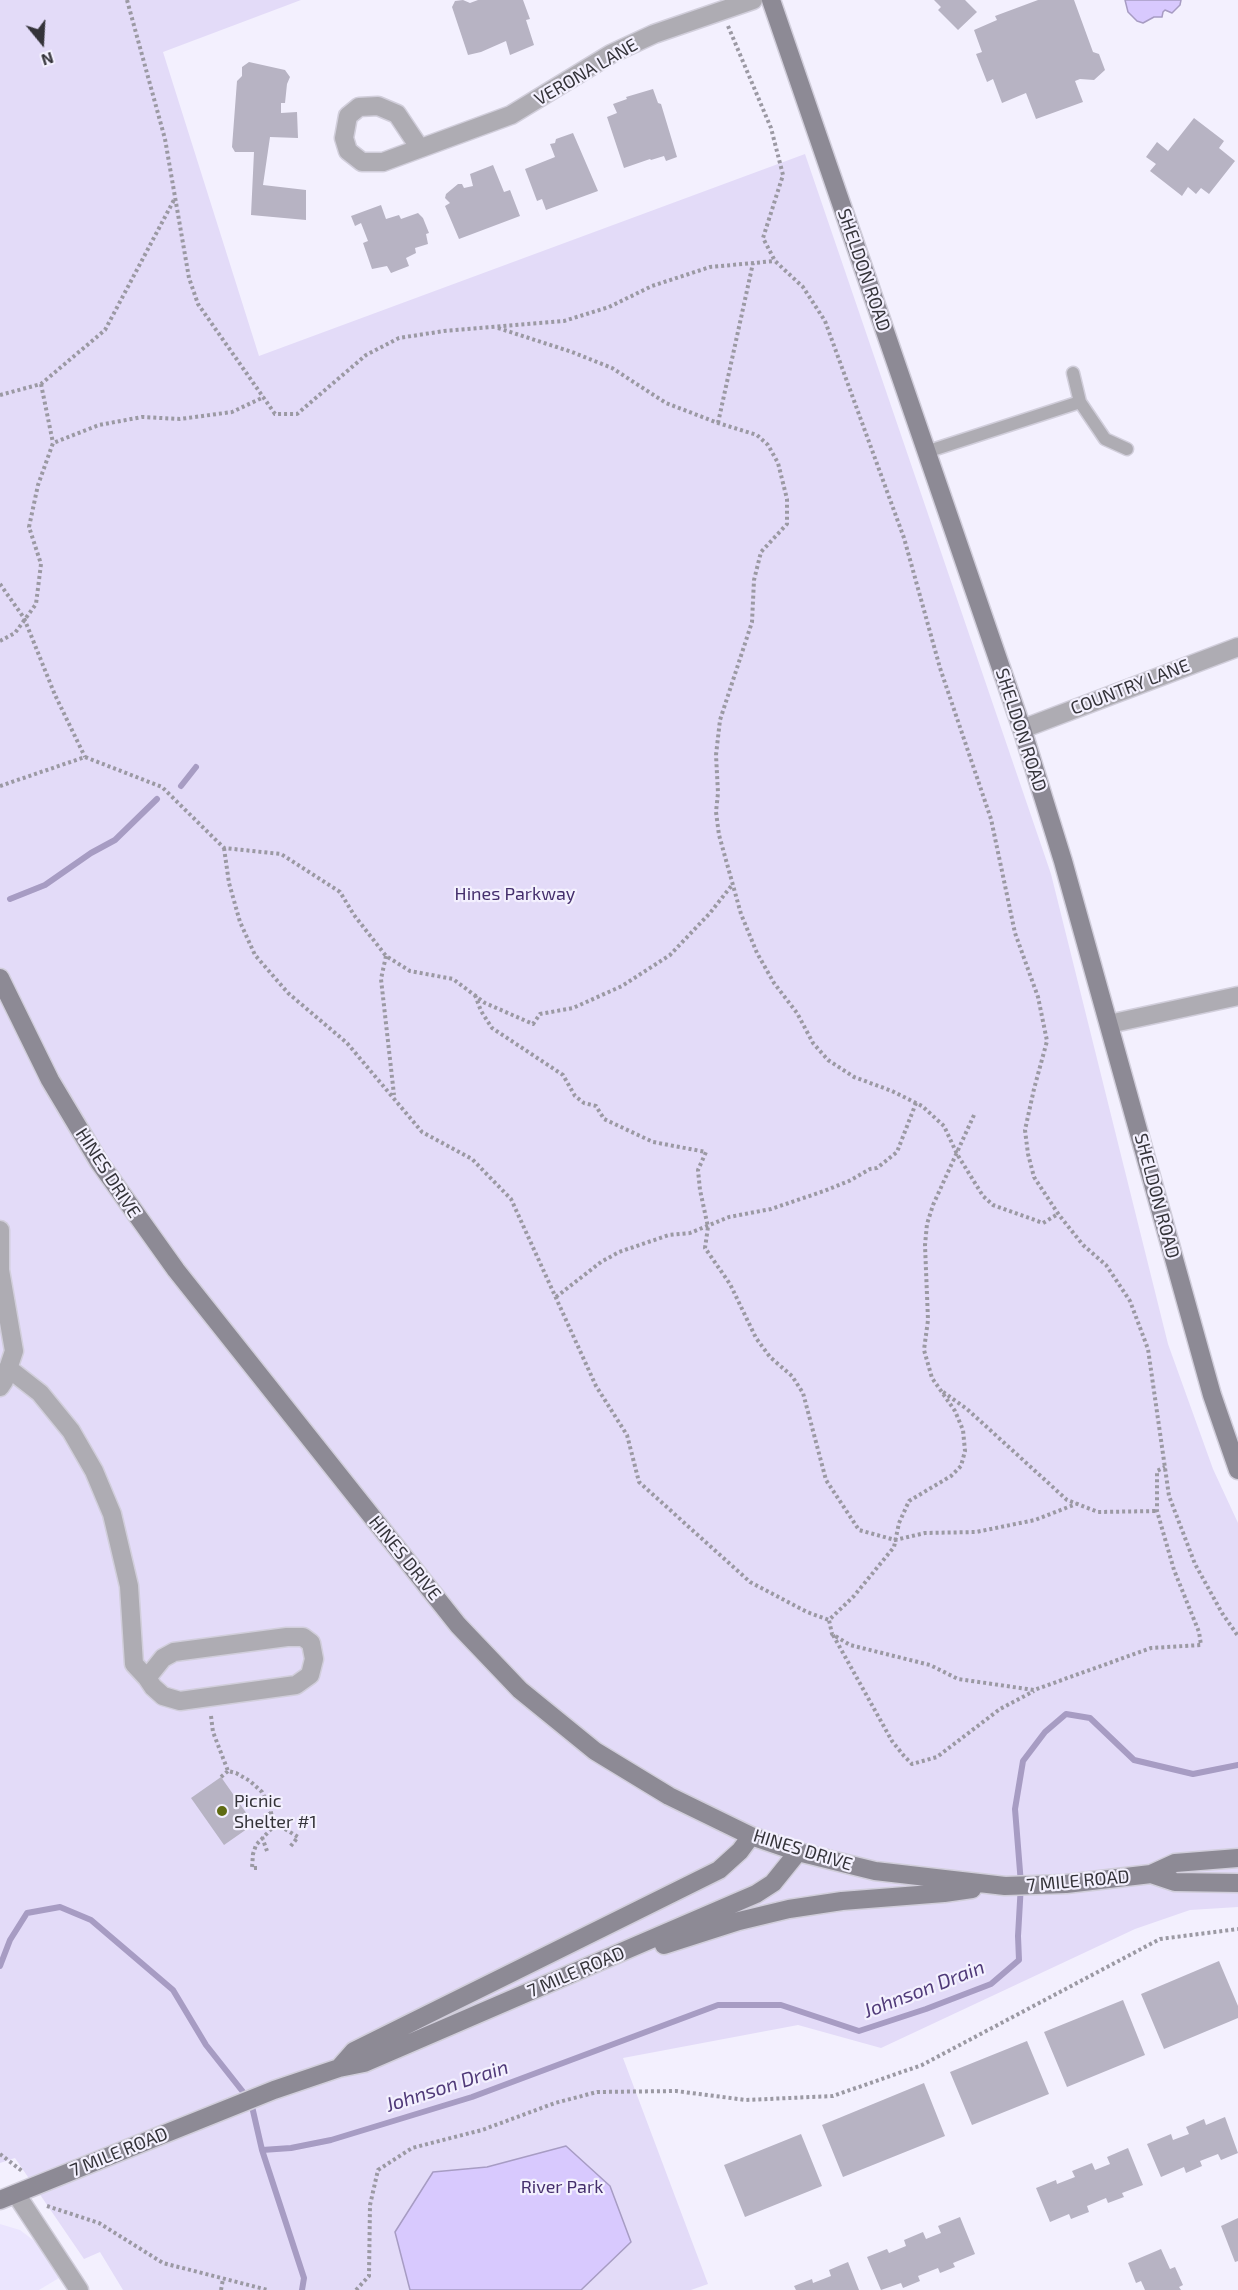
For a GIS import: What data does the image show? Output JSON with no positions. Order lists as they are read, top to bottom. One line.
{"streets":{"street":["VERONA LANE","SHELDON ROAD","COUNTRY LANE","HINES DRIVE","7 MILE ROAD"]},"crossings":[["SHELDON ROAD","COUNTRY LANE"],["HINES DRIVE","7 MILE ROAD"]],"water":["Johnson Drain"],"parks":["Hines Parkway","River Park"],"places":["Picnic Shelter #1"],"north":"bottom"}
